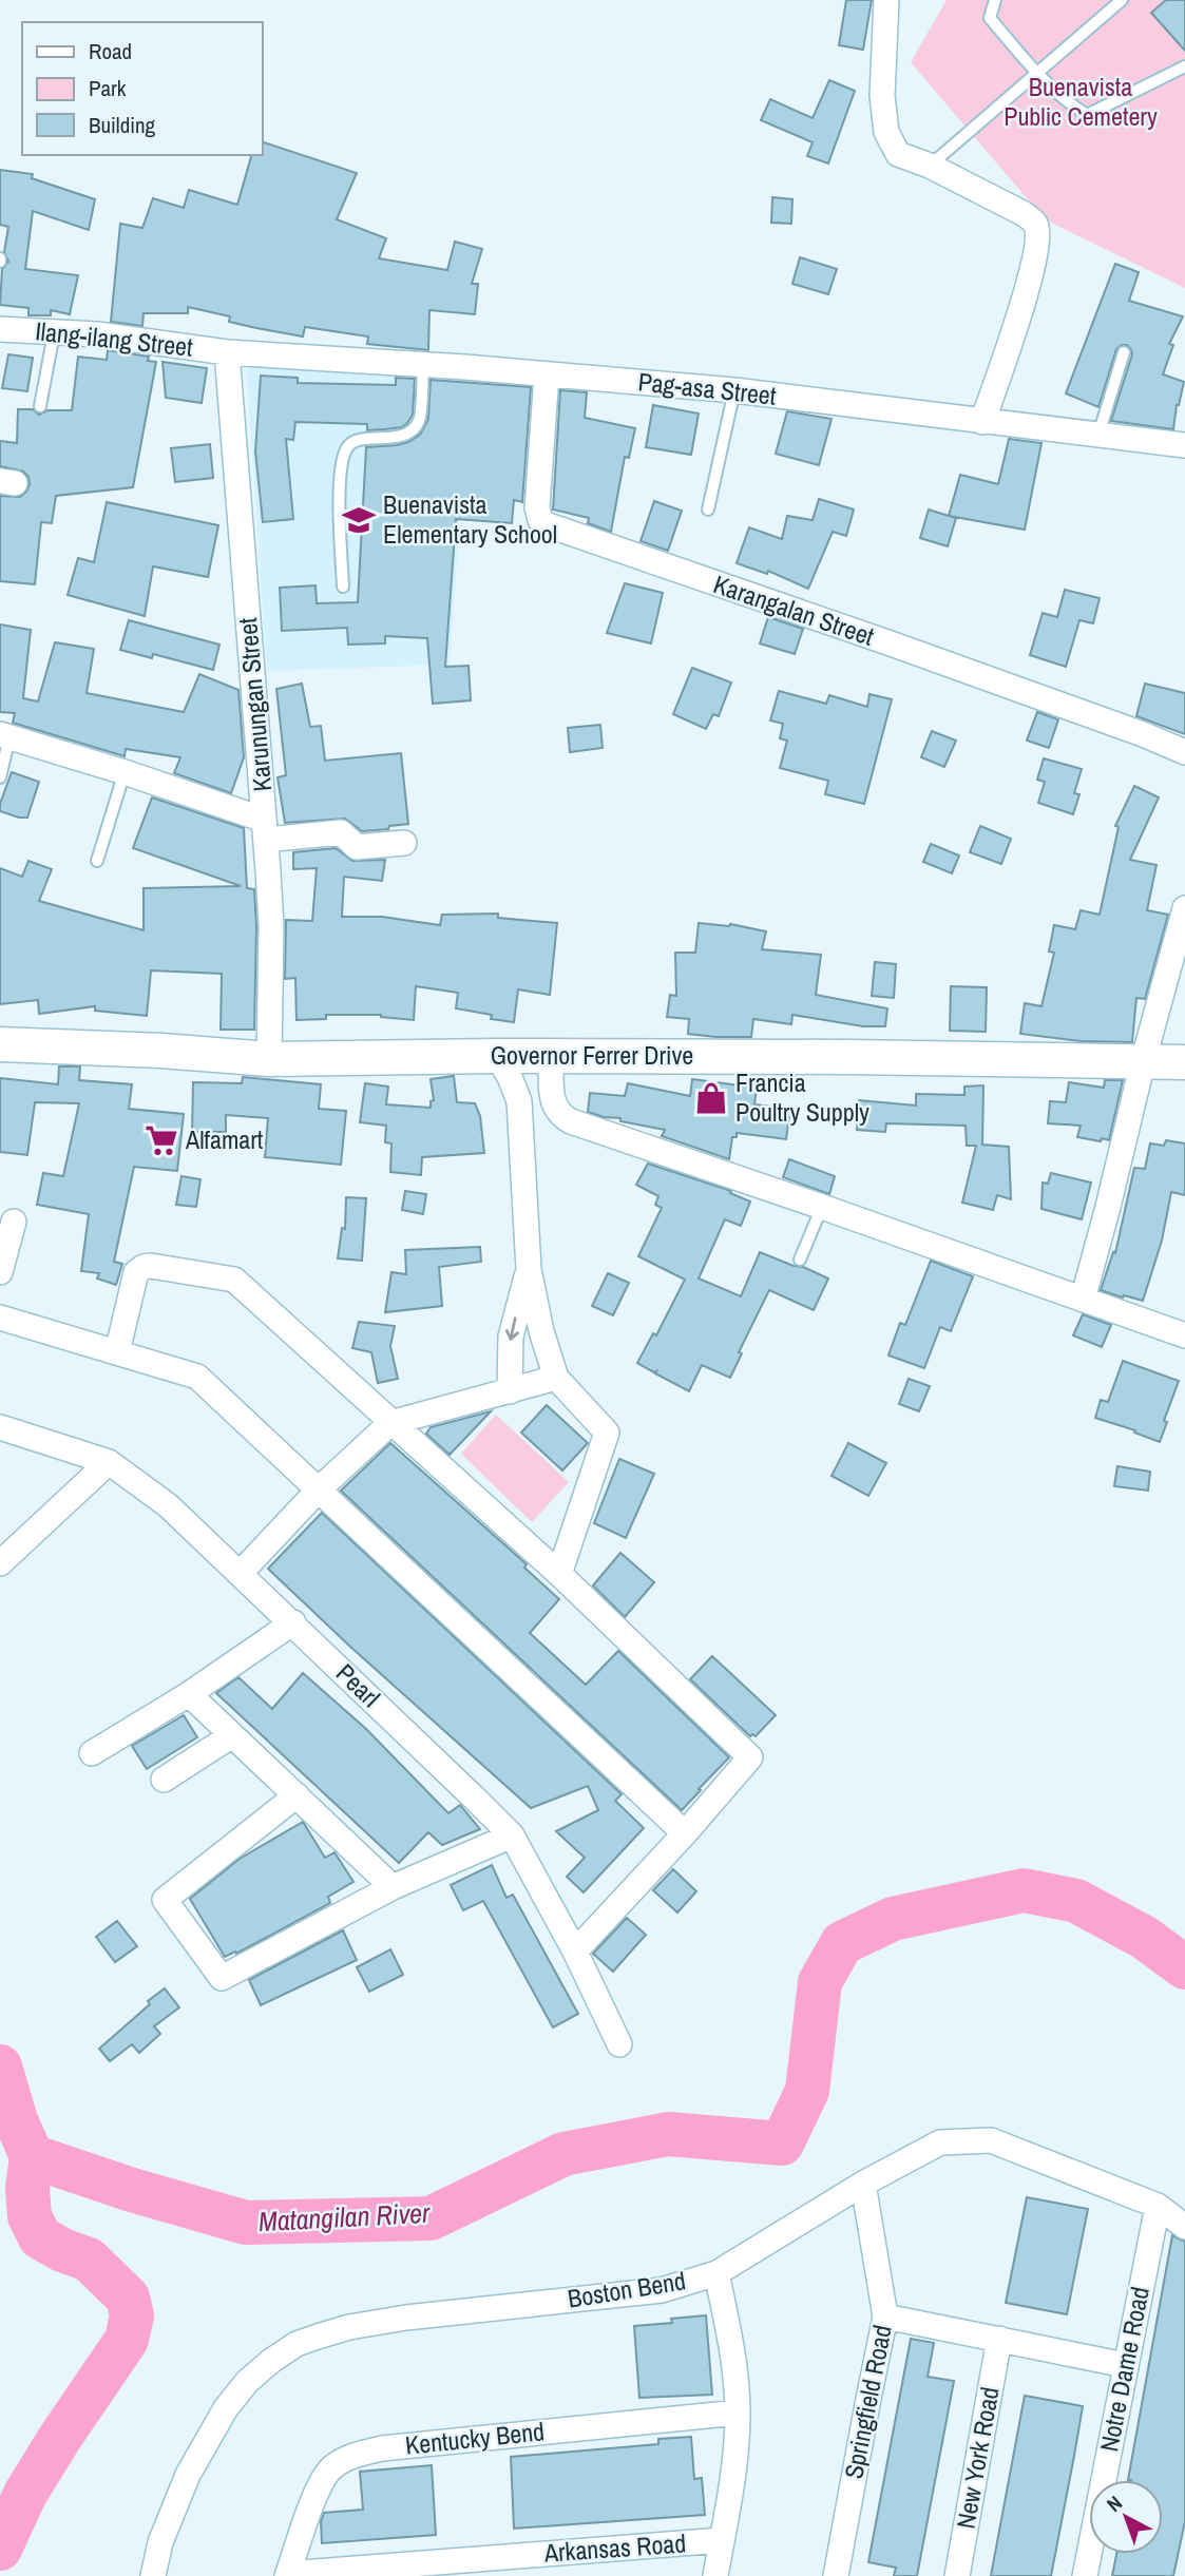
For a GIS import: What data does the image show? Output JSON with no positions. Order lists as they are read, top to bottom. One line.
{"streets":{"main road":["Governor Ferrer Drive"],"street":["Ilang-ilang Street","Pag-asa Street","Karangalan Street","Karunungan Street","Pearl","Boston Bend","Notre Dame Road","Springfield Road","Kentucky Bend","New York Road","Arkansas Road"]},"crossings":[["Ilang-ilang Street","Pag-asa Street"],["Ilang-ilang Street","Karunungan Street"],["Pag-asa Street","Karangalan Street"],["Pag-asa Street","Karunungan Street"],["Karunungan Street","Governor Ferrer Drive"],["Boston Bend","Notre Dame Road"],["Boston Bend","Springfield Road"],["Kentucky Bend","Arkansas Road"]],"water":["Matangilan River"],"parks":["Buenavista Public Cemetery"],"places":{"school or university":["Buenavista Elementary School"],"shop":["Francia Poultry Supply"],"supermarket":["Alfamart"]},"legend":["Road","Park","Building"],"north":"top left"}
